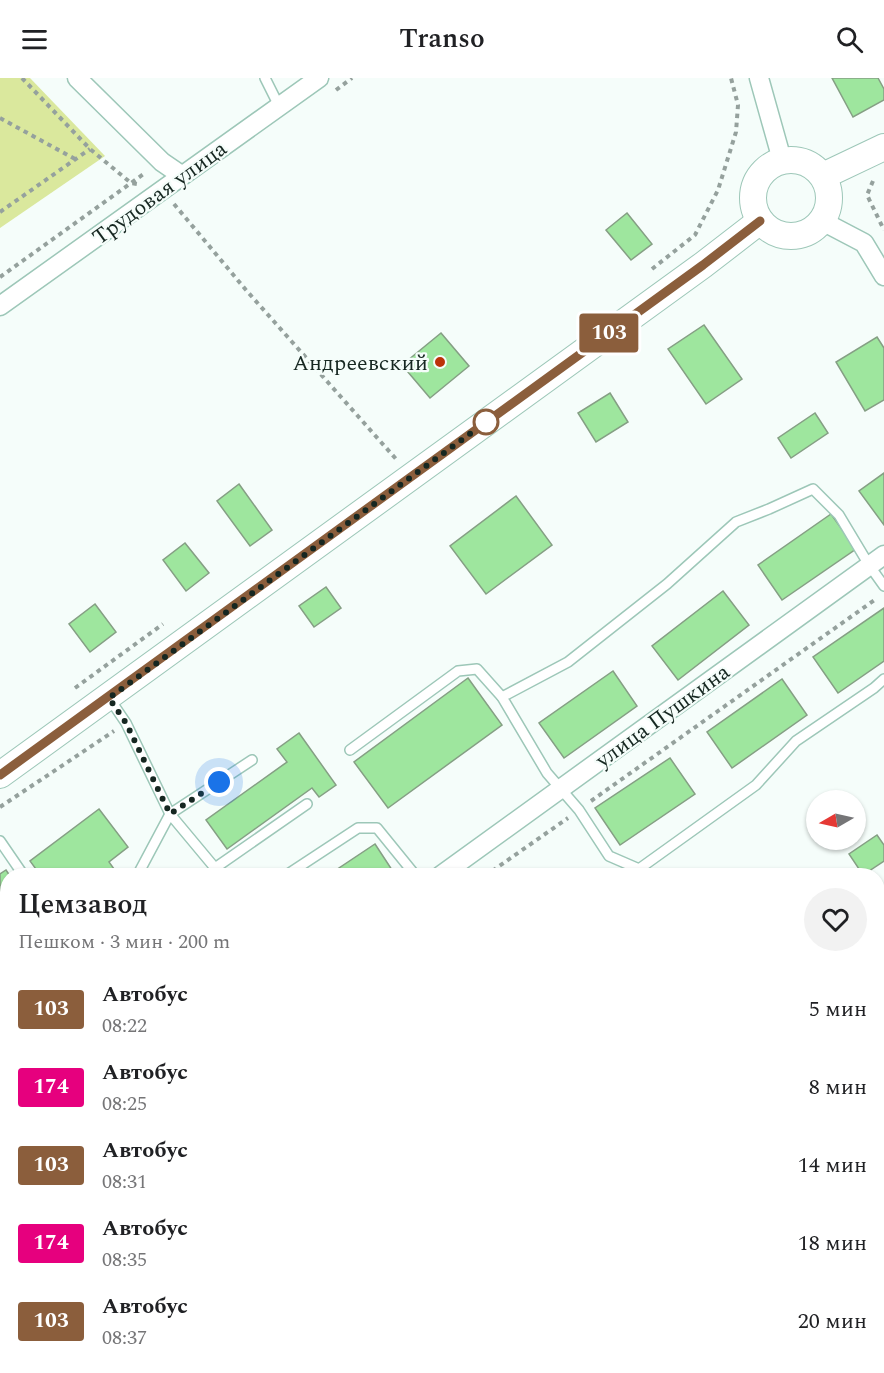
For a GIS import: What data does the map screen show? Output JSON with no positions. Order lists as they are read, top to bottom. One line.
{"streets":{"street":["Трудовая улица","улица Пушкина"]},"places":["Андреевский"],"lines":["bus line 103"],"north":"left","page":{"header":"Transo","on_map":"103","heading":["Цемзавод","Пешком · 3 мин · 200 m"],"list":[{"mark":"103","name":"Автобус","note":"08:22","value":"5 мин"},{"mark":"174","name":"Автобус","note":"08:25","value":"8 мин"},{"mark":"103","name":"Автобус","note":"08:31","value":"14 мин"},{"mark":"174","name":"Автобус","note":"08:35","value":"18 мин"},{"mark":"103","name":"Автобус","note":"08:37","value":"20 мин"}]}}
